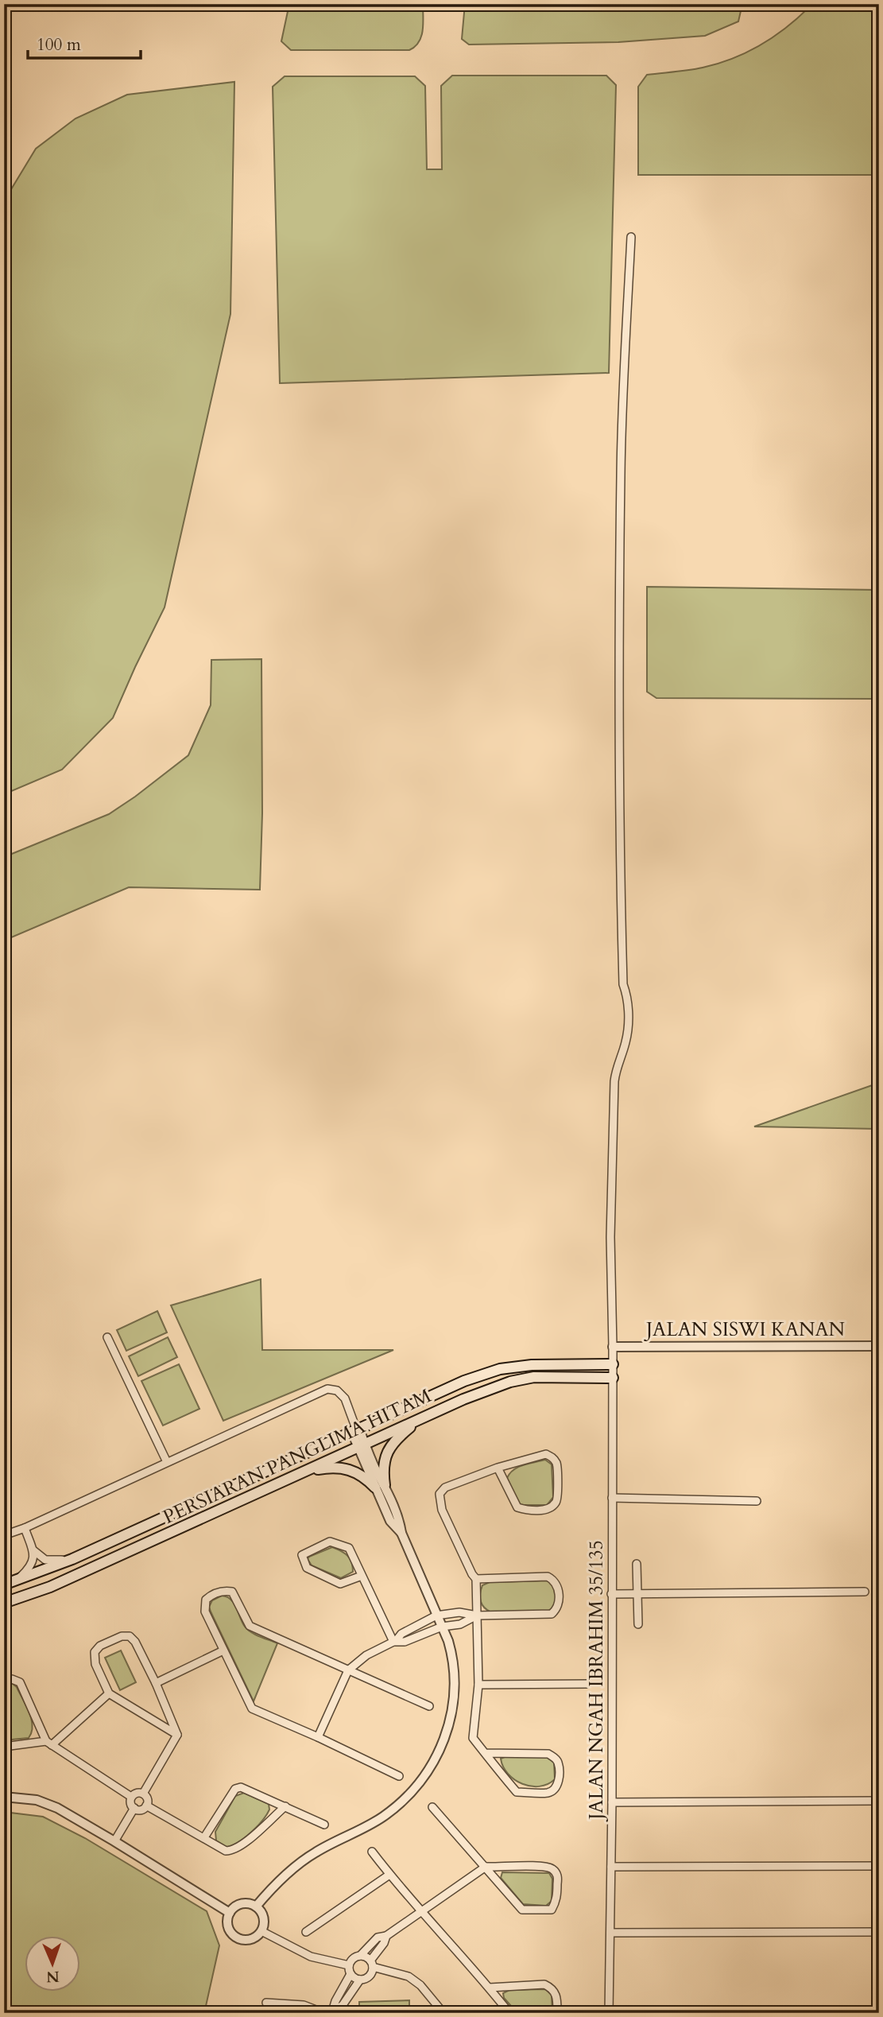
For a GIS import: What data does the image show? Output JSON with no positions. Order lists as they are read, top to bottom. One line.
{"streets":{"main road":["PERSIARAN PANGLIMA HITAM"],"street":["JALAN SISWI KANAN","JALAN NGAH IBRAHIM 35/135"]},"crossings":[["JALAN SISWI KANAN","JALAN NGAH IBRAHIM 35/135"],["PERSIARAN PANGLIMA HITAM","JALAN NGAH IBRAHIM 35/135"]],"scale_bar":"100 m","north":"bottom"}
